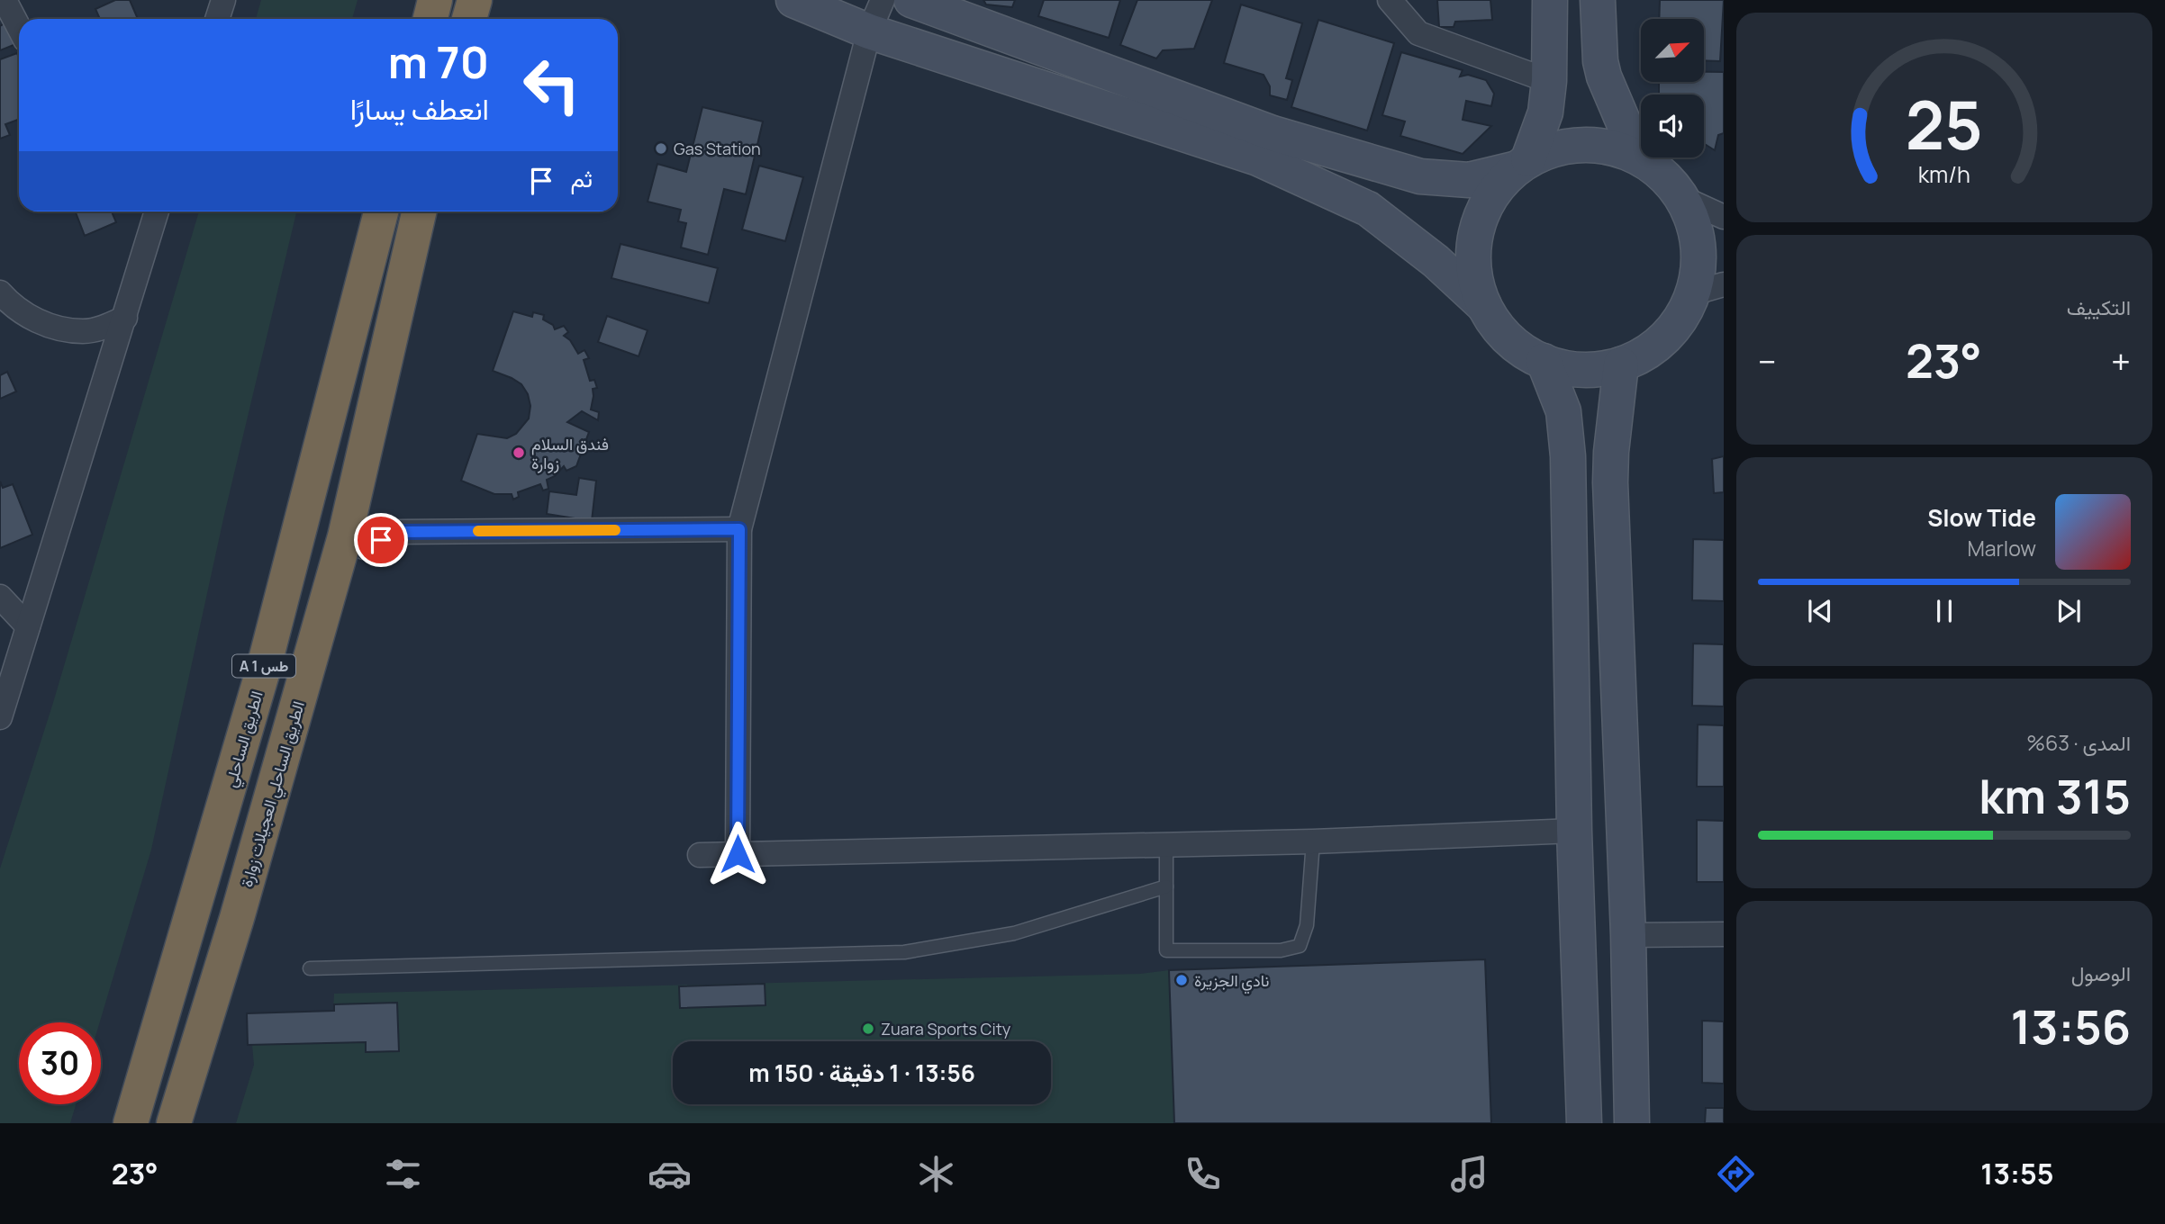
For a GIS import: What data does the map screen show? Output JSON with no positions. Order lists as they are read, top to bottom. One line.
{"streets":{"highway":["A 1 طس","الطريق الساحلي","الطريق الساحلي العجيلات زوارة"]},"places":["Gas Station","فندق السلام زوارة","نادي الجزيرة","Zuara Sports City"],"north":"top right","page":{"turn":["70 m","انعطف يسارًا"],"then":"ثم","tile":["التكييف",["المدى · 63%","315 km"],["الوصول","13:56"]],"heat":["−","23°","+"],"song":["Slow Tide","Marlow"],"limit":"30","trip":"13:56 · 1 دقيقة · 150 m","tabs":["13:55","23°"],"gauge":["25","km/h"]}}
